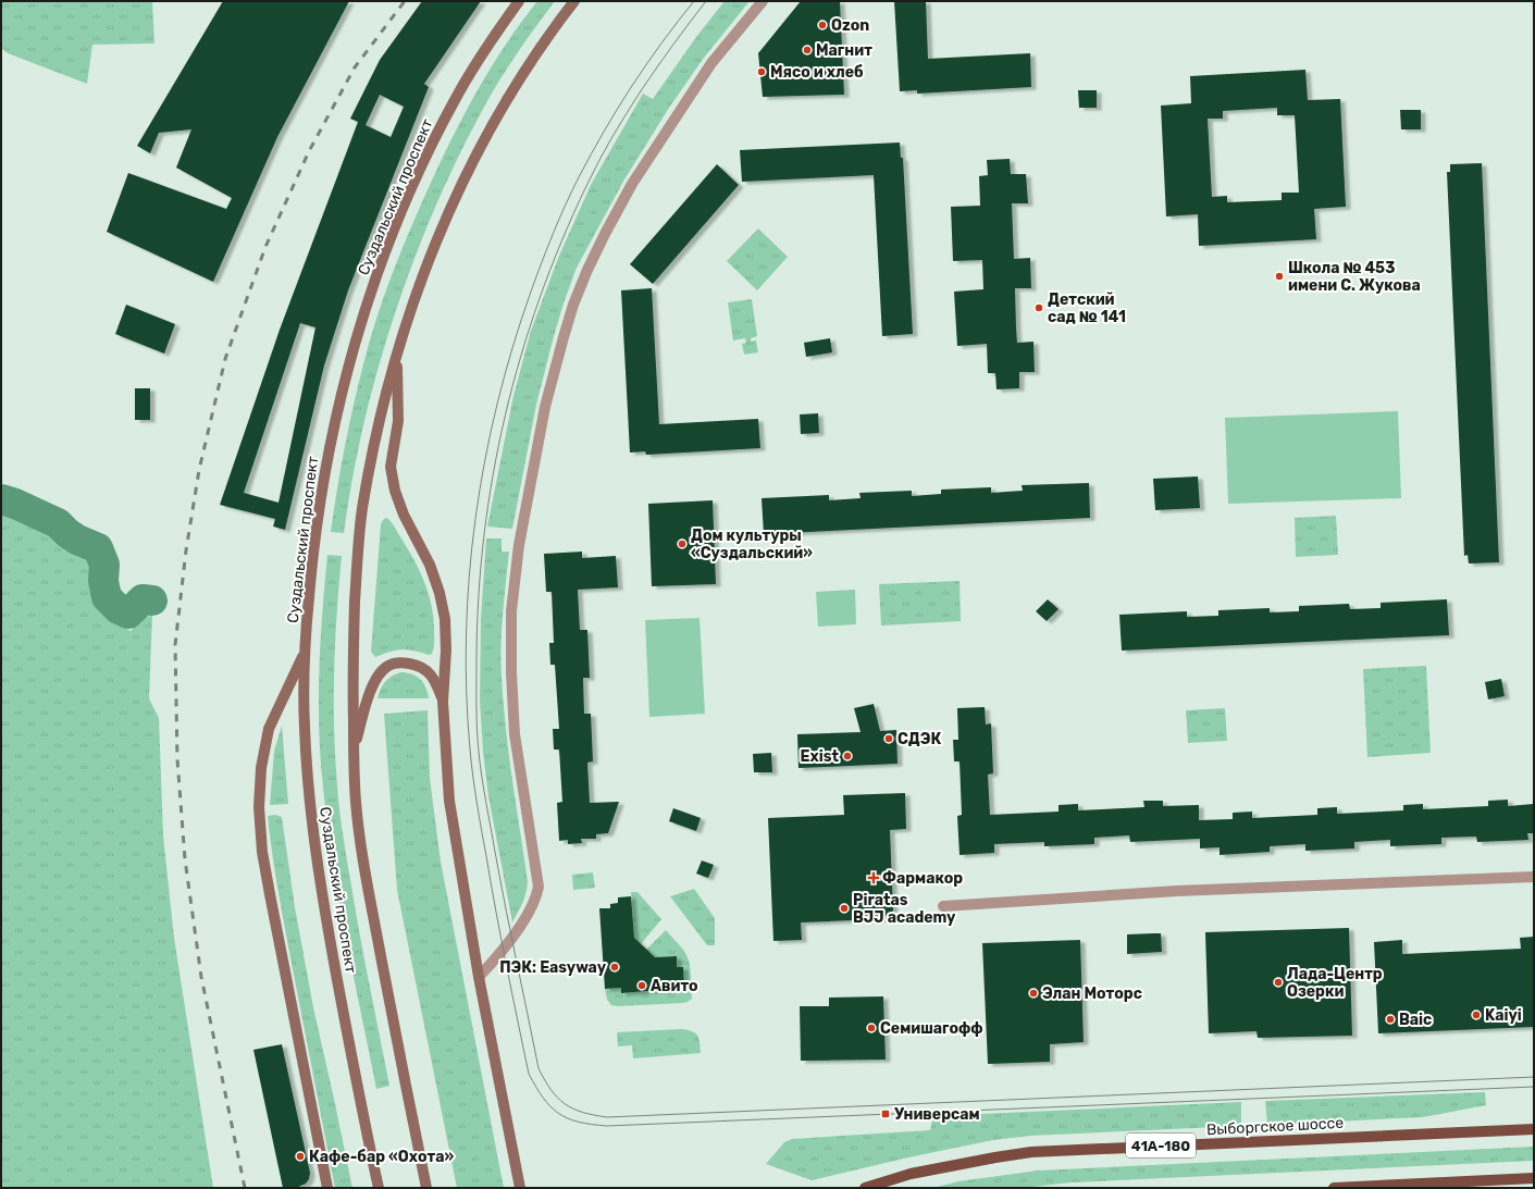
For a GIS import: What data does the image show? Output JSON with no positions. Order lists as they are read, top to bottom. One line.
{"streets":{"main road":["Суздальский проспект","Выборгское шоссе","41А-180"]},"places":{"other":["Ozon","Магнит","Мясо и хлеб","Школа № 453 имени С. Жукова","Детский сад № 141","Дом культуры «Суздальский»","СДЭК","Exist","Piratas BJJ academy","ПЭК: Easyway","Лада-Центр Озерки","Авито","Элан Моторс","Kaiyi","Baic","Семишагофф","Кафе-бар «Охота»"],"health":["Фармакор"],"transit":["Универсам"]}}
